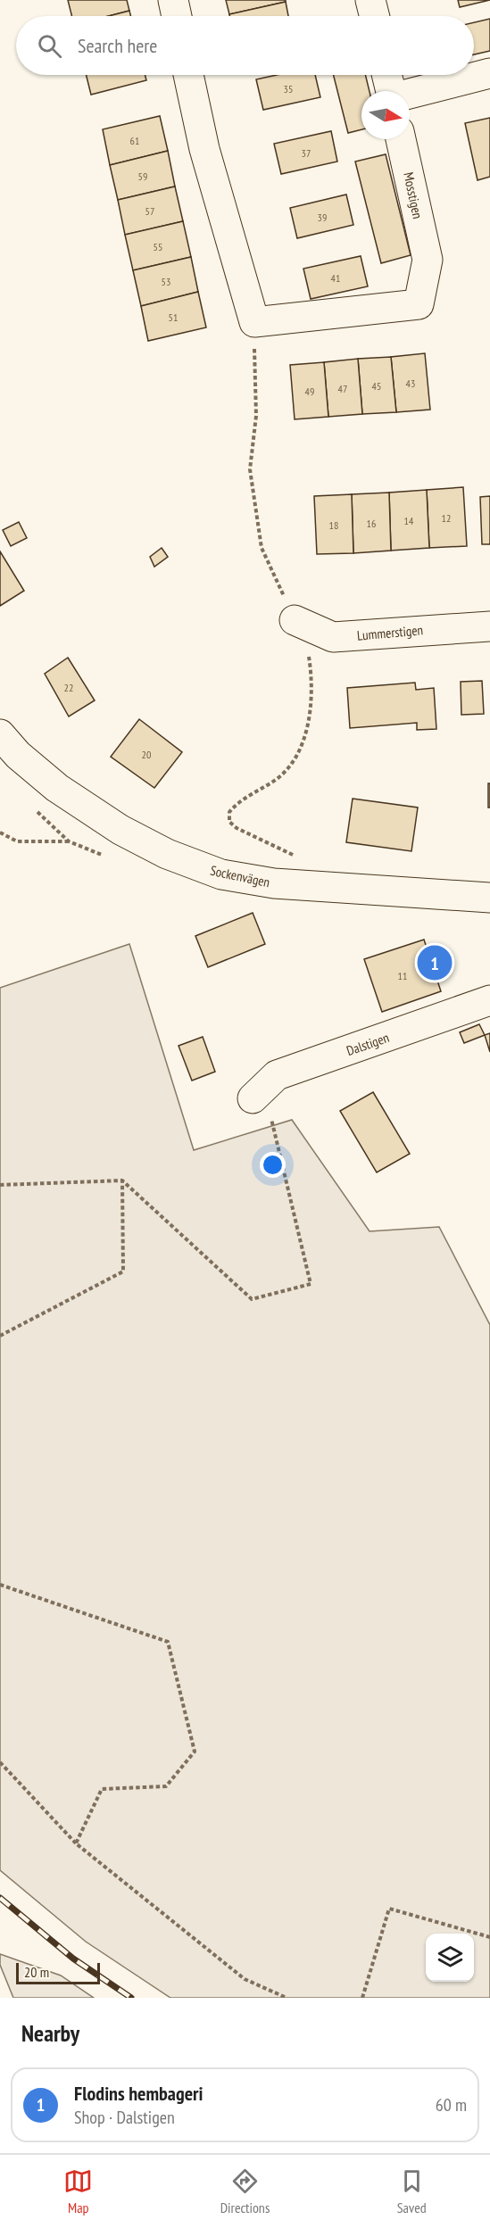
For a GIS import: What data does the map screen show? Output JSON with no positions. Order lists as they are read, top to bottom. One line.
{"streets":{"street":["Mosstigen","Lummerstigen","Sockenvägen","Dalstigen"]},"house_numbers":["35","61","37","59","57","39","55","41","53","51","43","45","47","49","12","14","16","18","22","20","11"],"scale_bar":"20 m","north":"right","page":{"search":"Search here","pins":"1","scale":"20 m","heading":"Nearby","list":[{"mark":"1","name":"Flodins hembageri","note":"Shop · Dalstigen","value":"60 m"}],"nav":["Map","Directions","Saved"]}}
